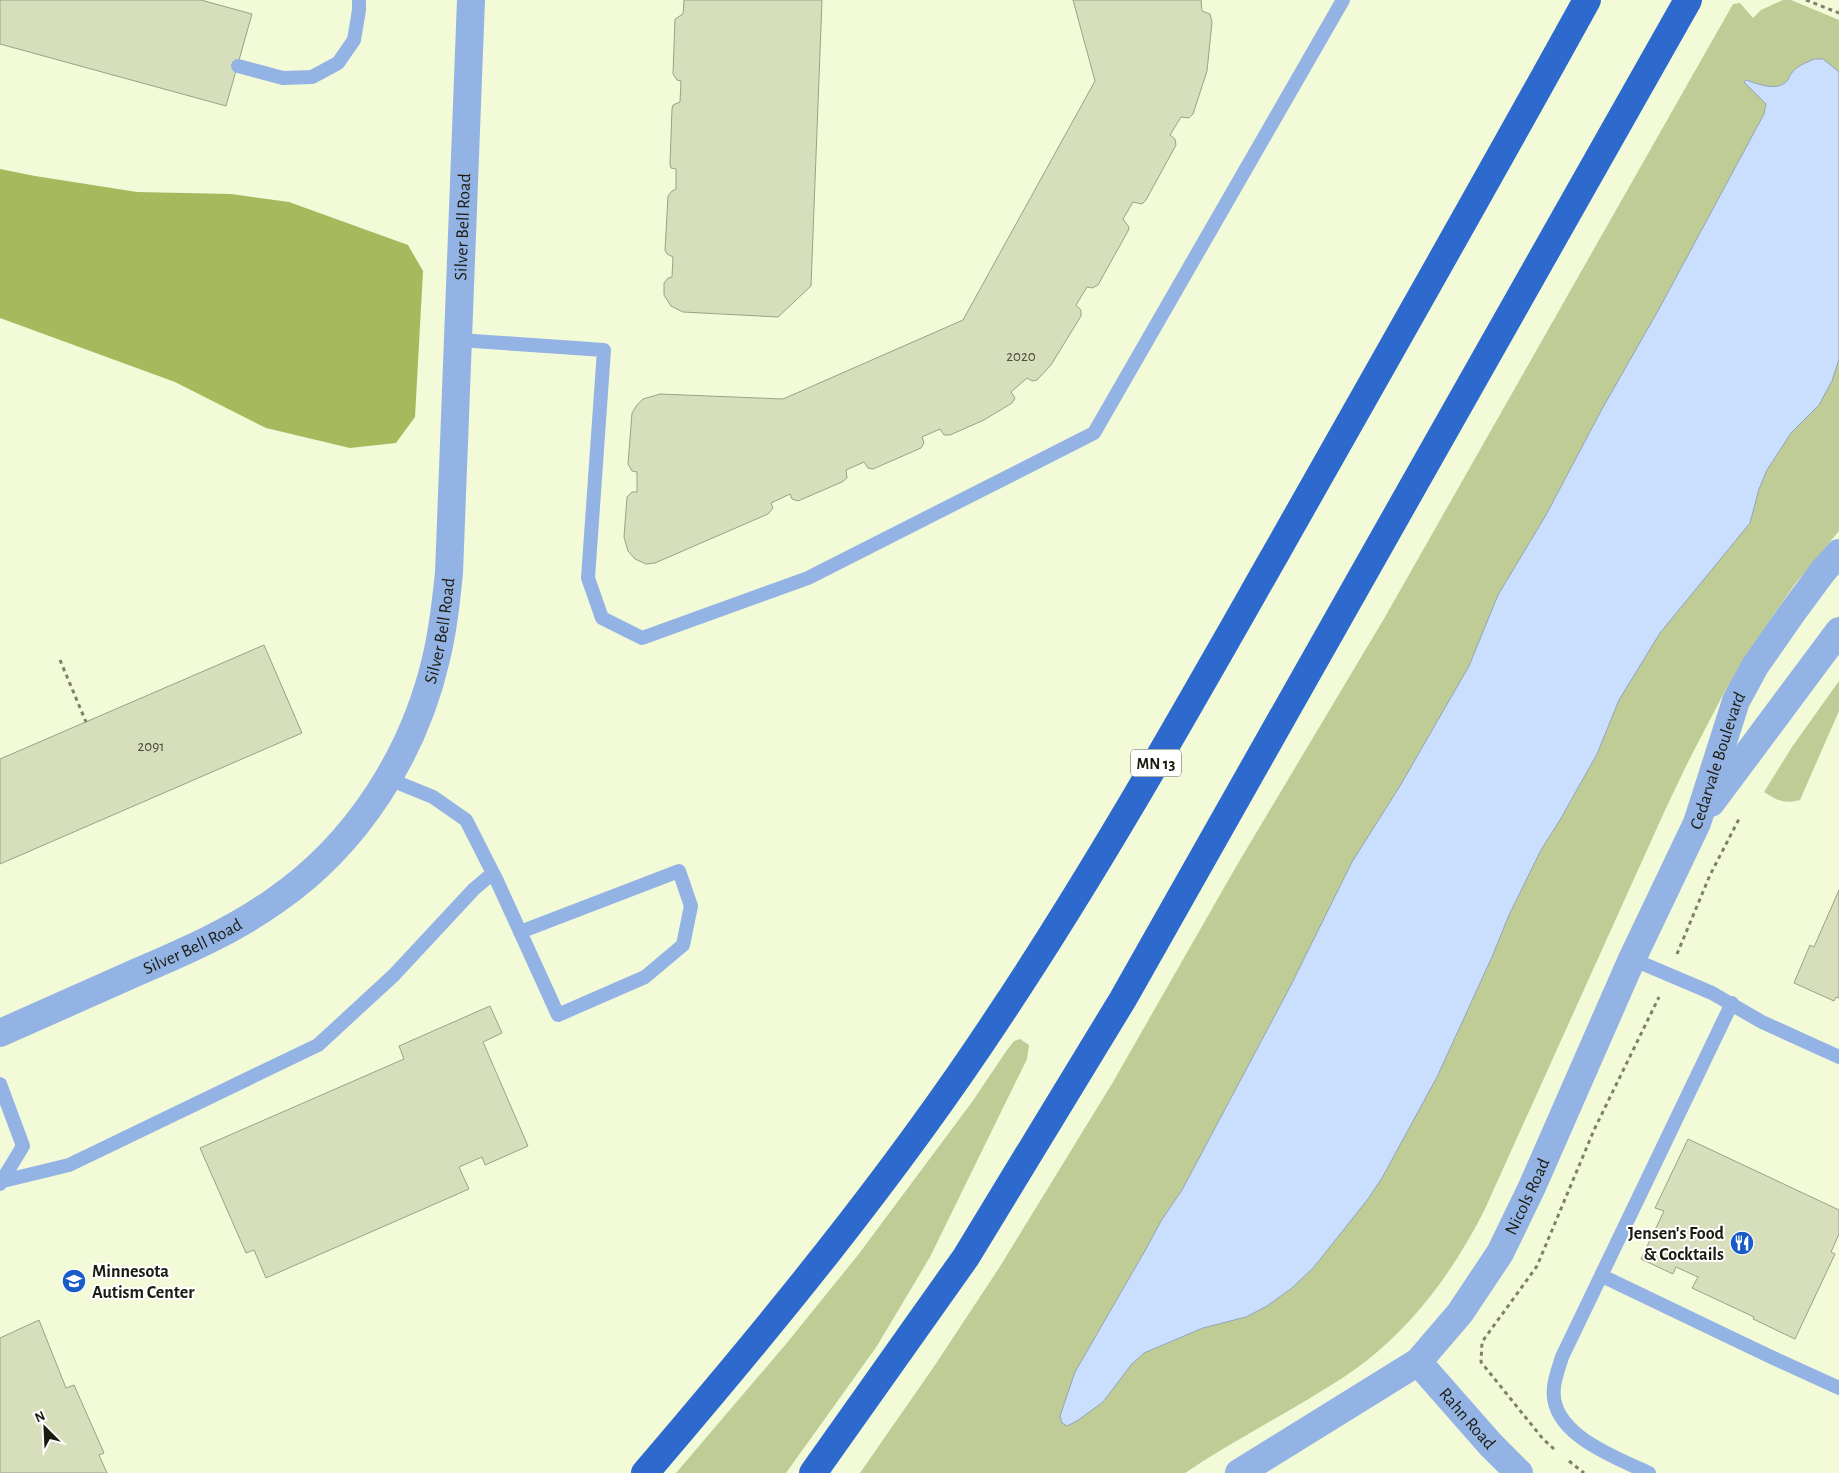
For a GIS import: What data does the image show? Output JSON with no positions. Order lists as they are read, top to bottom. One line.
{"streets":{"highway":["MN 13"],"street":["Silver Bell Road","Cedarvale Boulevard","Nicols Road","Rahn Road"]},"crossings":[["Cedarvale Boulevard","Nicols Road"],["Nicols Road","Rahn Road"]],"places":{"restaurant":["Jensen's Food & Cocktails"],"school or university":["Minnesota Autism Center"]},"house_numbers":["2020","2091"],"north":"top left"}
